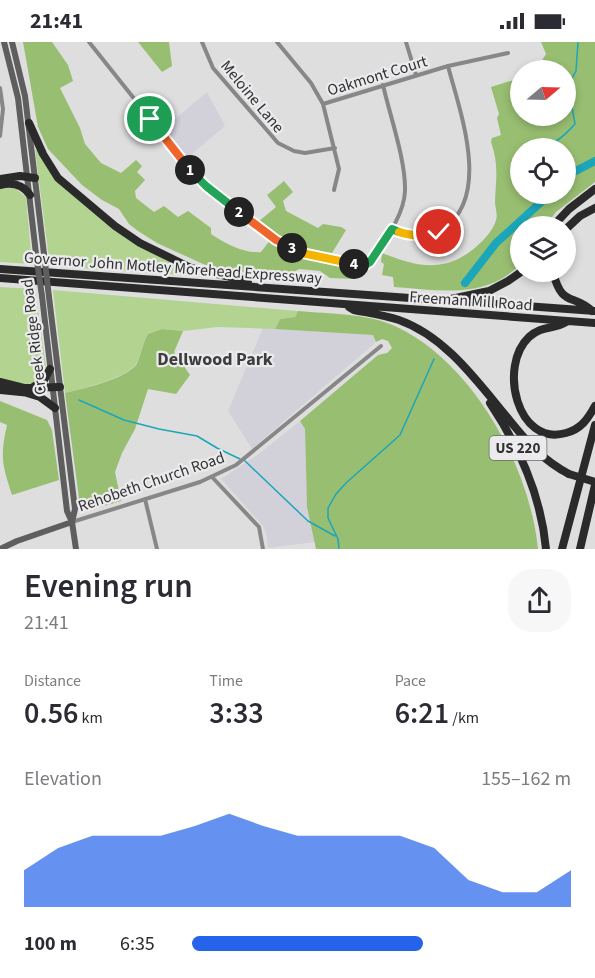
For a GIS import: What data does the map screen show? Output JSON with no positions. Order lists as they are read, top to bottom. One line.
{"streets":{"highway":["Governor John Motley Morehead Expressway","Freeman Mill Road","US 220"],"main road":["Creek Ridge Road","Rehobeth Church Road"],"street":["Oakmont Court","Meloine Lane"]},"crossings":[["Governor John Motley Morehead Expressway","Freeman Mill Road"],["Governor John Motley Morehead Expressway","US 220"],["Freeman Mill Road","US 220"],["Creek Ridge Road","Rehobeth Church Road"]],"districts":["Dellwood Park"],"north":"right","page":{"status":"21:41","pins":["1","2","3","4"],"heading":["Evening run","21:41"],"stats":[["Distance","0.56 km"],["Time","3:33"],["Pace","6:21 /km"]],"chart":["Elevation","155–162 m"],"list":[{"name":"100 m","note":"6:35"}]}}
